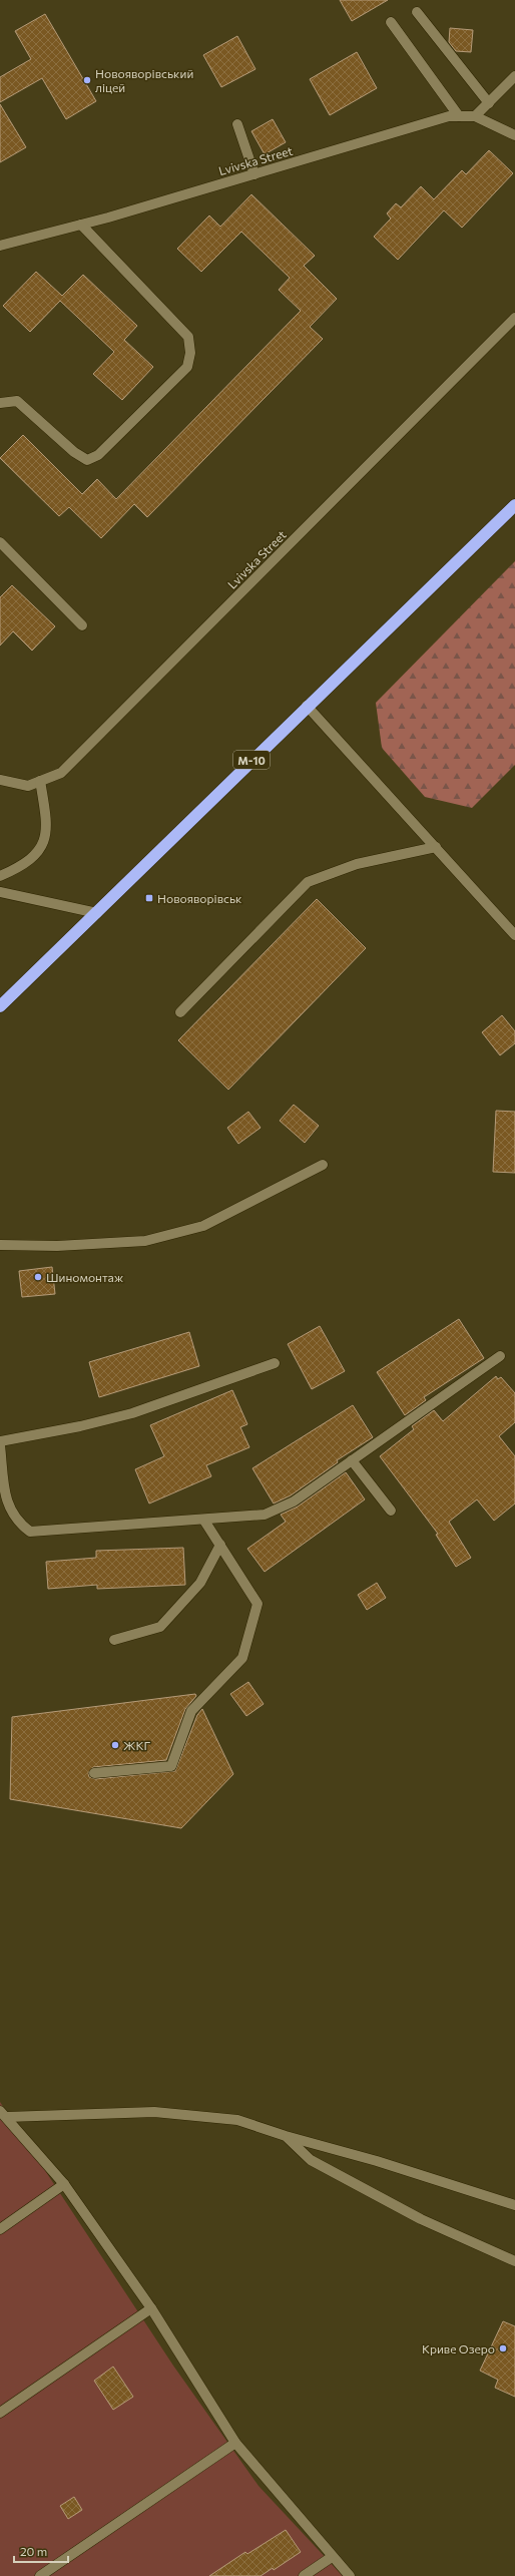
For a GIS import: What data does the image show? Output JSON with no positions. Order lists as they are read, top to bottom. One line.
{"streets":{"highway":["М-10"],"street":["Lvivska Street"]},"places":{"other":["Новояворівський ліцей","Шиномонтаж","ЖКГ","Криве Озеро"],"transit":["Новояворівськ"]},"scale_bar":"20 m"}
